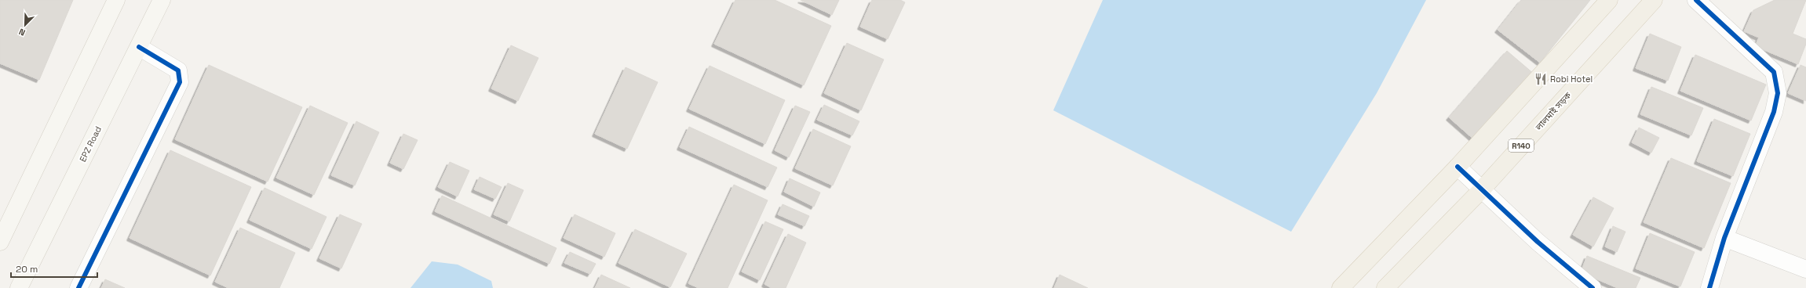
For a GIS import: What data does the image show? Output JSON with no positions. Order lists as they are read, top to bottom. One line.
{"streets":{"main road":["লালমাই সড়ক","EPZ Road","R140"]},"places":{"restaurant":["Robi Hotel"]},"scale_bar":"20 m","north":"bottom left"}
